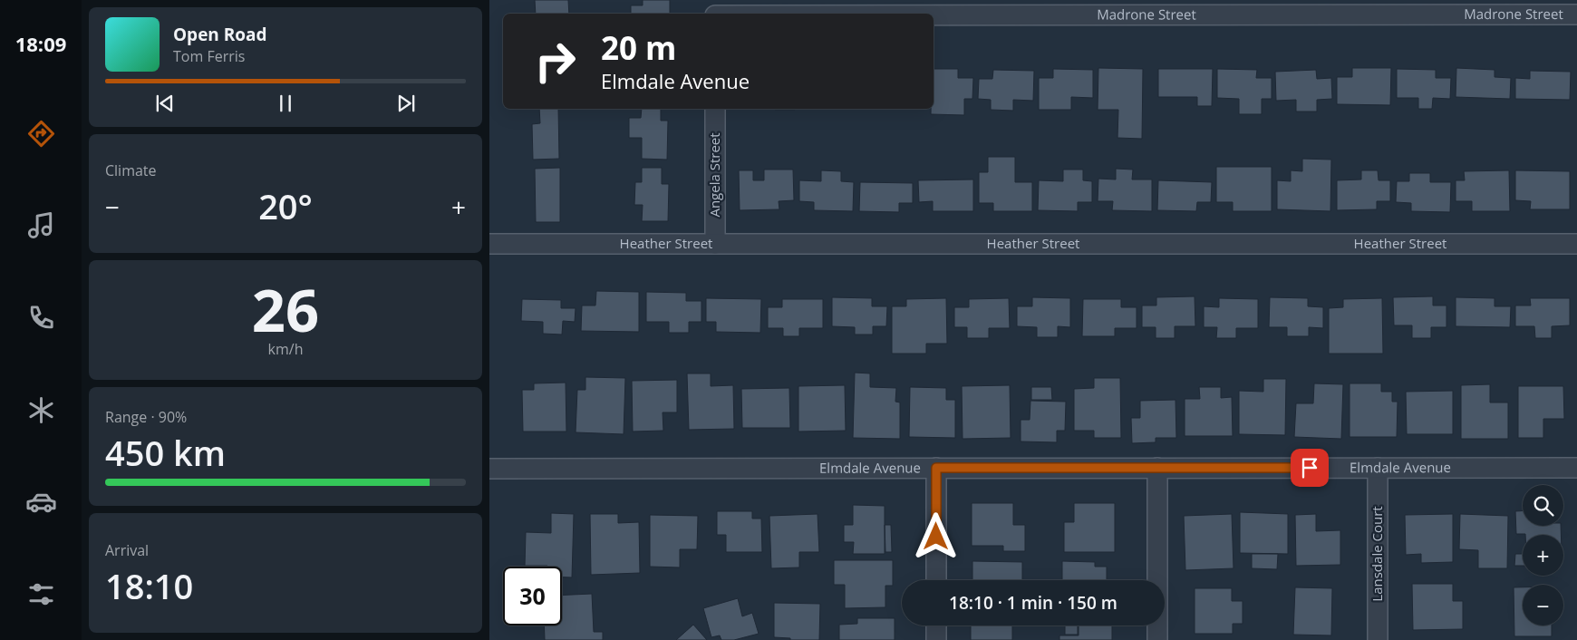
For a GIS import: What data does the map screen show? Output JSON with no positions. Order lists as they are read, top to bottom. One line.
{"streets":{"street":["Madrone Street","Angela Street","Heather Street","Elmdale Avenue","Lansdale Court"]},"crossings":[["Angela Street","Heather Street"],["Elmdale Avenue","Lansdale Court"]],"page":{"tabs":"18:09","turn":["20 m","Elmdale Avenue"],"song":["Open Road","Tom Ferris"],"tile":["Climate",["26","km/h"],["Range · 90%","450 km"],["Arrival","18:10"]],"heat":["−","20°","+"],"map_buttons":["+","−"],"limit":"30","trip":"18:10 · 1 min · 150 m"}}
